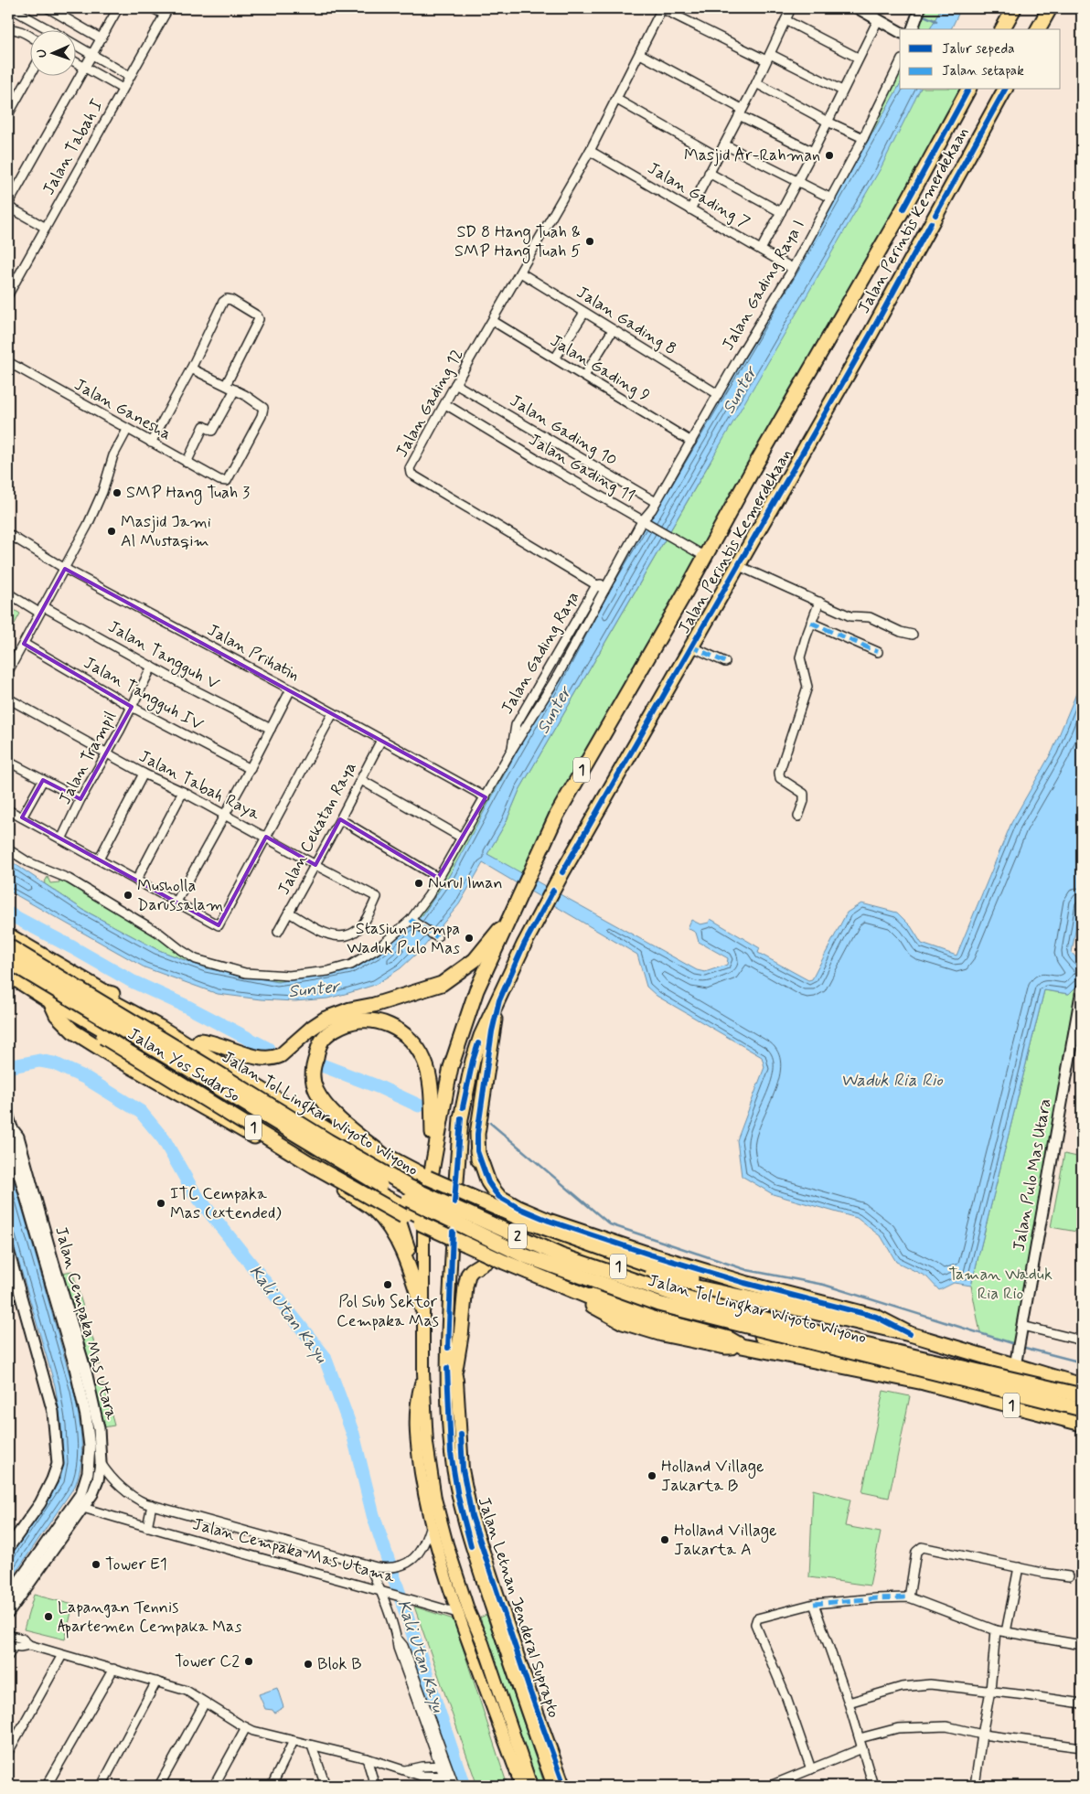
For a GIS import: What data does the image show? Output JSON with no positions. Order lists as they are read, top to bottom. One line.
{"streets":{"highway":["Jalan Perintis Kemerdekaan","1","Jalan Yos Sudarso","Jalan Tol Lingkar Wiyoto Wiyono","2"],"main road":["Jalan Pulo Mas Utara","Jalan Cempaka Mas Utara","Jalan Letnan Jenderal Suprapto"],"street":["Jalan Tabah I","Jalan Gading 7","Jalan Gading Raya I","Jalan Gading 8","Jalan Gading 9","Jalan Gading 12","Jalan Ganesha","Jalan Gading 10","Jalan Gading 11","Jalan Prihatin","Jalan Gading Raya","Jalan Tangguh V","Jalan Tangguh IV","Jalan Trampil","Jalan Tabah Raya","Jalan Cekatan Raya","Jalan Cempaka Mas Utama"]},"crossings":[["Jalan Gading 7","Jalan Gading Raya I"],["Jalan Gading 7","Jalan Gading 12"],["Jalan Perintis Kemerdekaan","Jalan Gading 11"],["Jalan Perintis Kemerdekaan","1"],["Jalan Perintis Kemerdekaan","Jalan Letnan Jenderal Suprapto"],["Jalan Gading Raya I","Jalan Gading 8"],["Jalan Gading Raya I","Jalan Gading 9"],["Jalan Gading Raya I","Jalan Gading 10"],["Jalan Gading Raya I","Jalan Gading 11"],["Jalan Gading Raya I","Jalan Gading Raya"],["Jalan Gading 8","Jalan Gading 12"],["Jalan Gading 9","Jalan Gading 12"],["Jalan Gading 12","Jalan Gading 10"],["Jalan Gading 12","Jalan Gading 11"],["Jalan Gading 12","Jalan Gading Raya"],["Jalan Gading 11","Jalan Gading Raya"],["Jalan Prihatin","Jalan Gading Raya"],["Jalan Prihatin","Jalan Cekatan Raya"],["Jalan Tangguh V","Jalan Trampil"],["Jalan Tangguh IV","Jalan Trampil"],["Jalan Trampil","Jalan Tabah Raya"],["1","Jalan Yos Sudarso"],["1","Jalan Pulo Mas Utara"],["1","Jalan Letnan Jenderal Suprapto"],["Jalan Tabah Raya","Jalan Cekatan Raya"],["Jalan Cempaka Mas Utara","Jalan Cempaka Mas Utama"]],"water":["Sunter","Waduk Ria Rio","Kali Utan Kayu"],"parks":["Taman Waduk Ria Rio"],"places":["Masjid Ar-Rahman","SD 8 Hang Tuah & SMP Hang Tuah 5","SMP Hang Tuah 3","Masjid Jami Al Mustaqim","Nurul Iman","Musholla Darussalam","Stasiun Pompa Waduk Pulo Mas","ITC Cempaka Mas (extended)","Pol Sub Sektor Cempaka Mas","Holland Village Jakarta B","Holland Village Jakarta A","Tower E1","Lapangan Tennis Apartemen Cempaka Mas","Tower C2","Blok B"],"legend":["Jalur sepeda","Jalan setapak"],"north":"left"}
